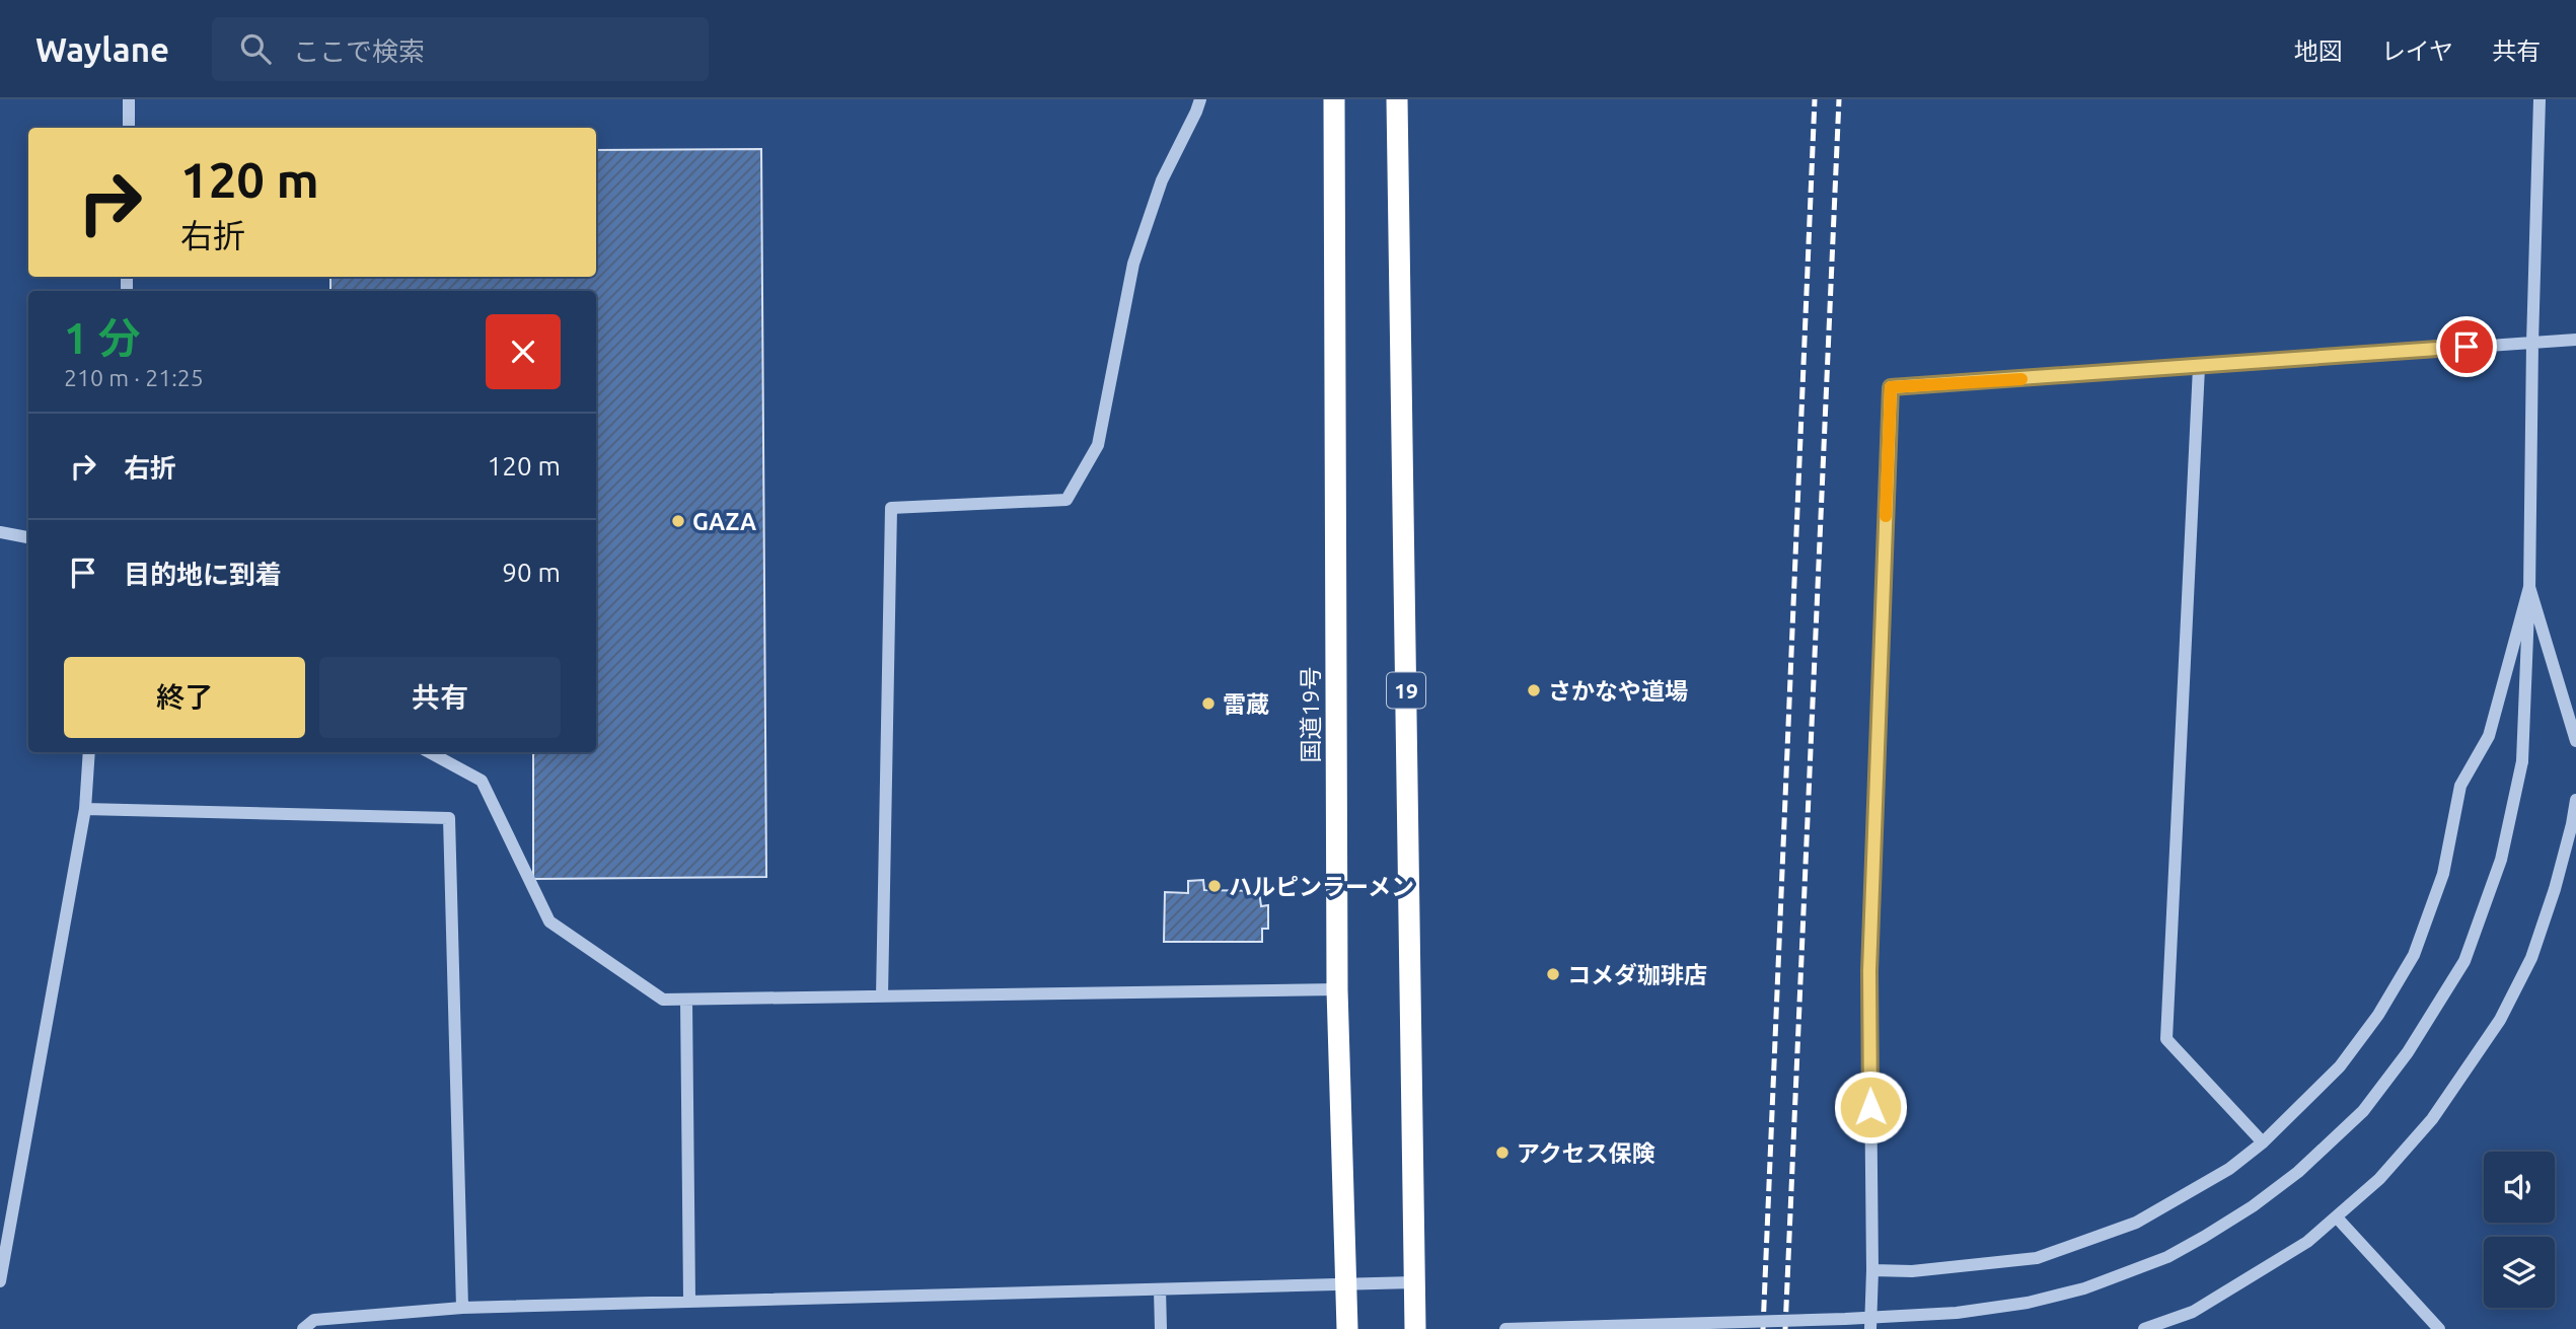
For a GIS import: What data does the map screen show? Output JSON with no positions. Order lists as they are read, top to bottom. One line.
{"streets":{"highway":["19","国道19号"]},"places":["GAZA","さかなや道場","雷蔵","ハルピンラーメン","コメダ珈琲店","アクセス保険"],"page":{"header":"Waylane","search":"ここで検索","nav":["地図","レイヤ","共有"],"turn":["120 m","右折"],"heading":["1 分","210 m · 21:25"],"list":[{"name":"右折","value":"120 m"},{"name":"目的地に到着","value":"90 m"}],"buttons":["終了","共有"]}}
